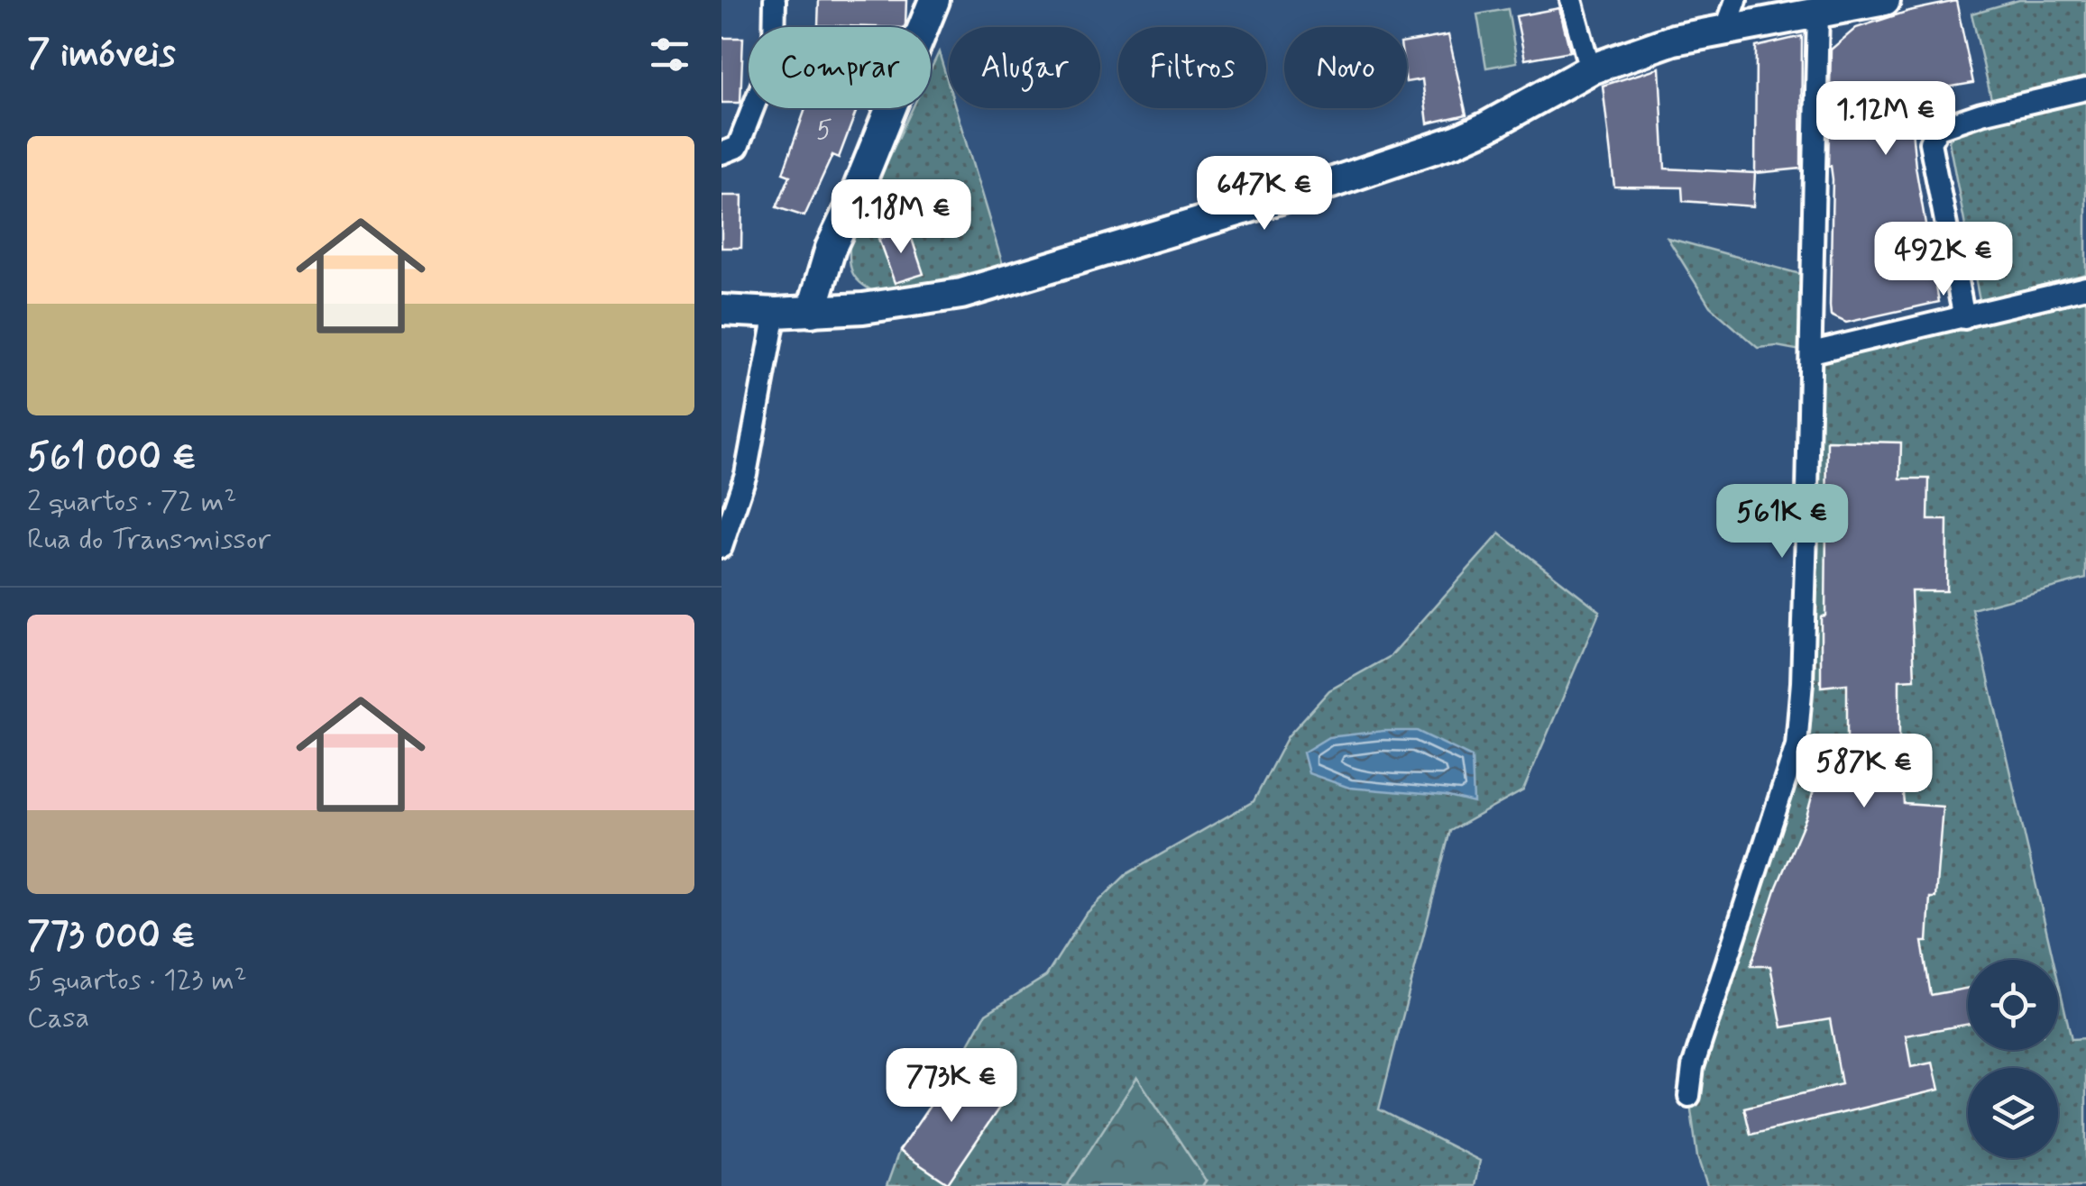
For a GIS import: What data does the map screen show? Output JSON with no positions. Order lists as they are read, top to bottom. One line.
{"house_numbers":["5"],"page":{"heading":"7 imóveis","chip":["Comprar","Alugar","Filtros","Novo"],"price":["1.12M €","647K €","1.18M €","492K €","561K €","587K €","773K €"],"list":[{"name":"561 000 €","note":"2 quartos · 72 m² · Rua do Transmissor"},{"name":"773 000 €","note":"5 quartos · 123 m² · Casa"}]}}
